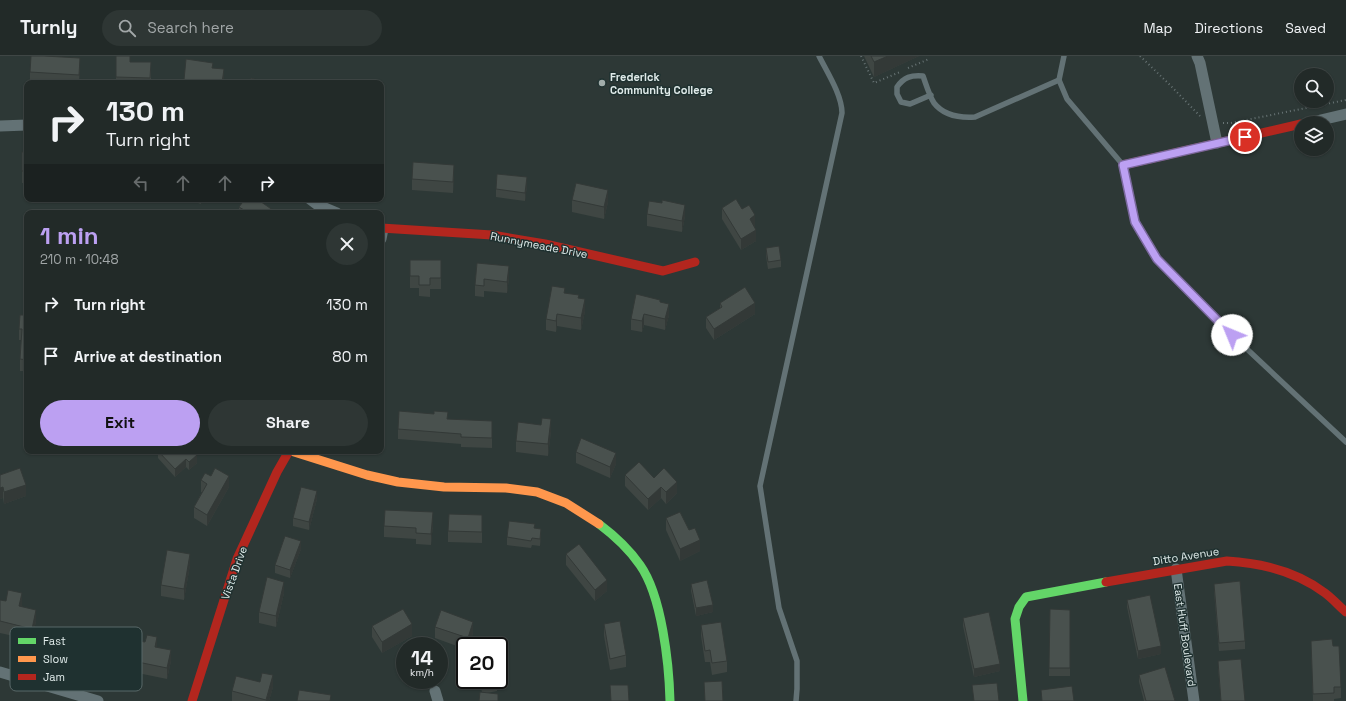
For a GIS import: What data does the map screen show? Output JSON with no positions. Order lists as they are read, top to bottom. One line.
{"streets":{"street":["Runnymeade Drive","Ditto Avenue","Vista Drive","East Huff Boulevard"]},"crossings":[["Ditto Avenue","East Huff Boulevard"]],"places":["Frederick Community College"],"legend":["Fast","Slow","Jam"],"page":{"header":"Turnly","search":"Search here","nav":["Map","Directions","Saved"],"turn":["130 m","Turn right"],"heading":["1 min","210 m · 10:48"],"list":[{"name":"Turn right","value":"130 m"},{"name":"Arrive at destination","value":"80 m"}],"buttons":["Exit","Share"],"speed":"14 km/h","limit":"20"}}
